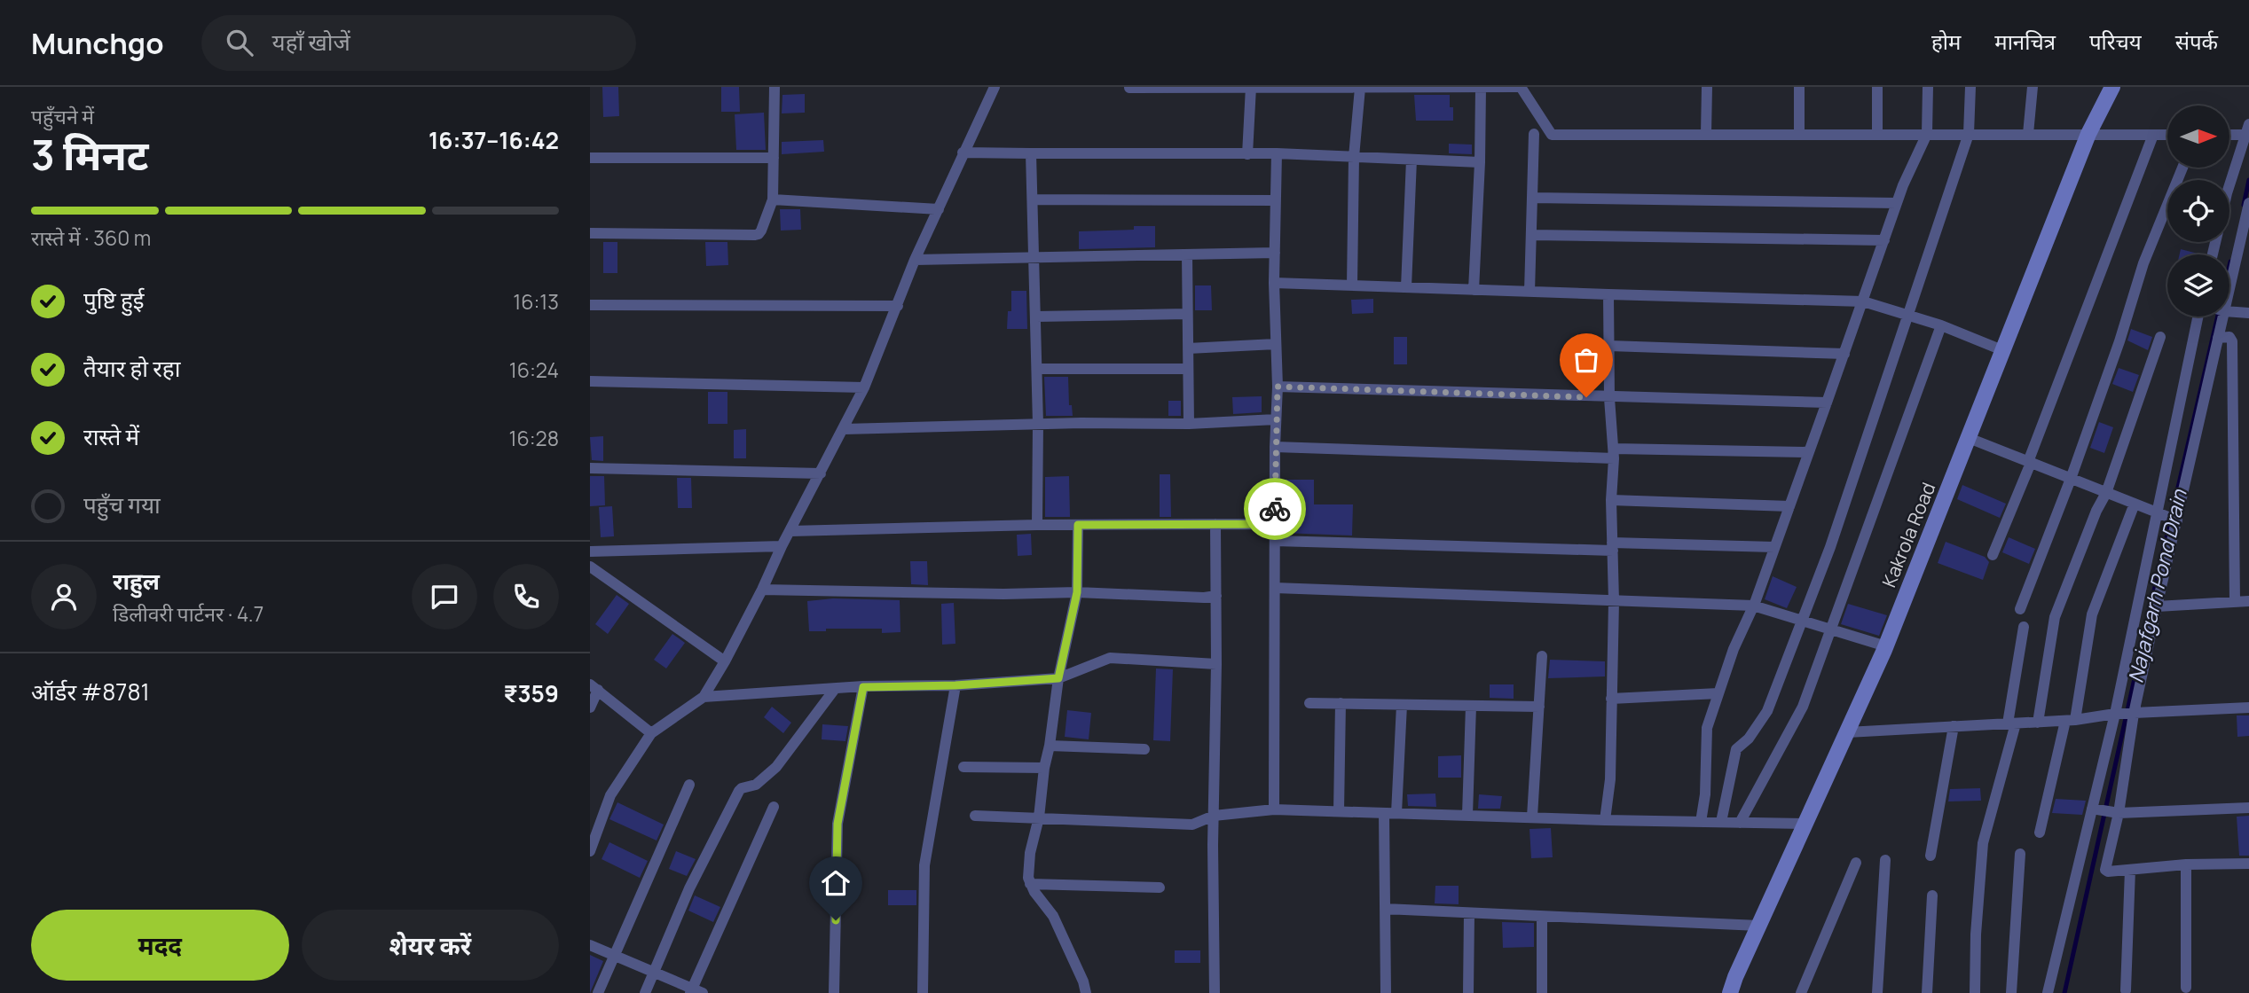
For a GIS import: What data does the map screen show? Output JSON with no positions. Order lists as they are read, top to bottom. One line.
{"streets":{"street":["Kakrola Road"]},"water":["Najafgarh Pond Drain"],"north":"right","page":{"header":"Munchgo","search":"यहाँ खोजें","nav":["होम","मानचित्र","परिचय","संपर्क"],"heading":["3 मिनट","पहुँचने में","16:37–16:42"],"panel":["राहुल","डिलीवरी पार्टनर · 4.7","ऑर्डर #8781","₹359"],"bar":"रास्ते में · 360 m","list":[["पुष्टि हुई","16:13"],["तैयार हो रहा","16:24"],["रास्ते में","16:28"],"पहुँच गया"],"buttons":["मदद","शेयर करें"]}}
